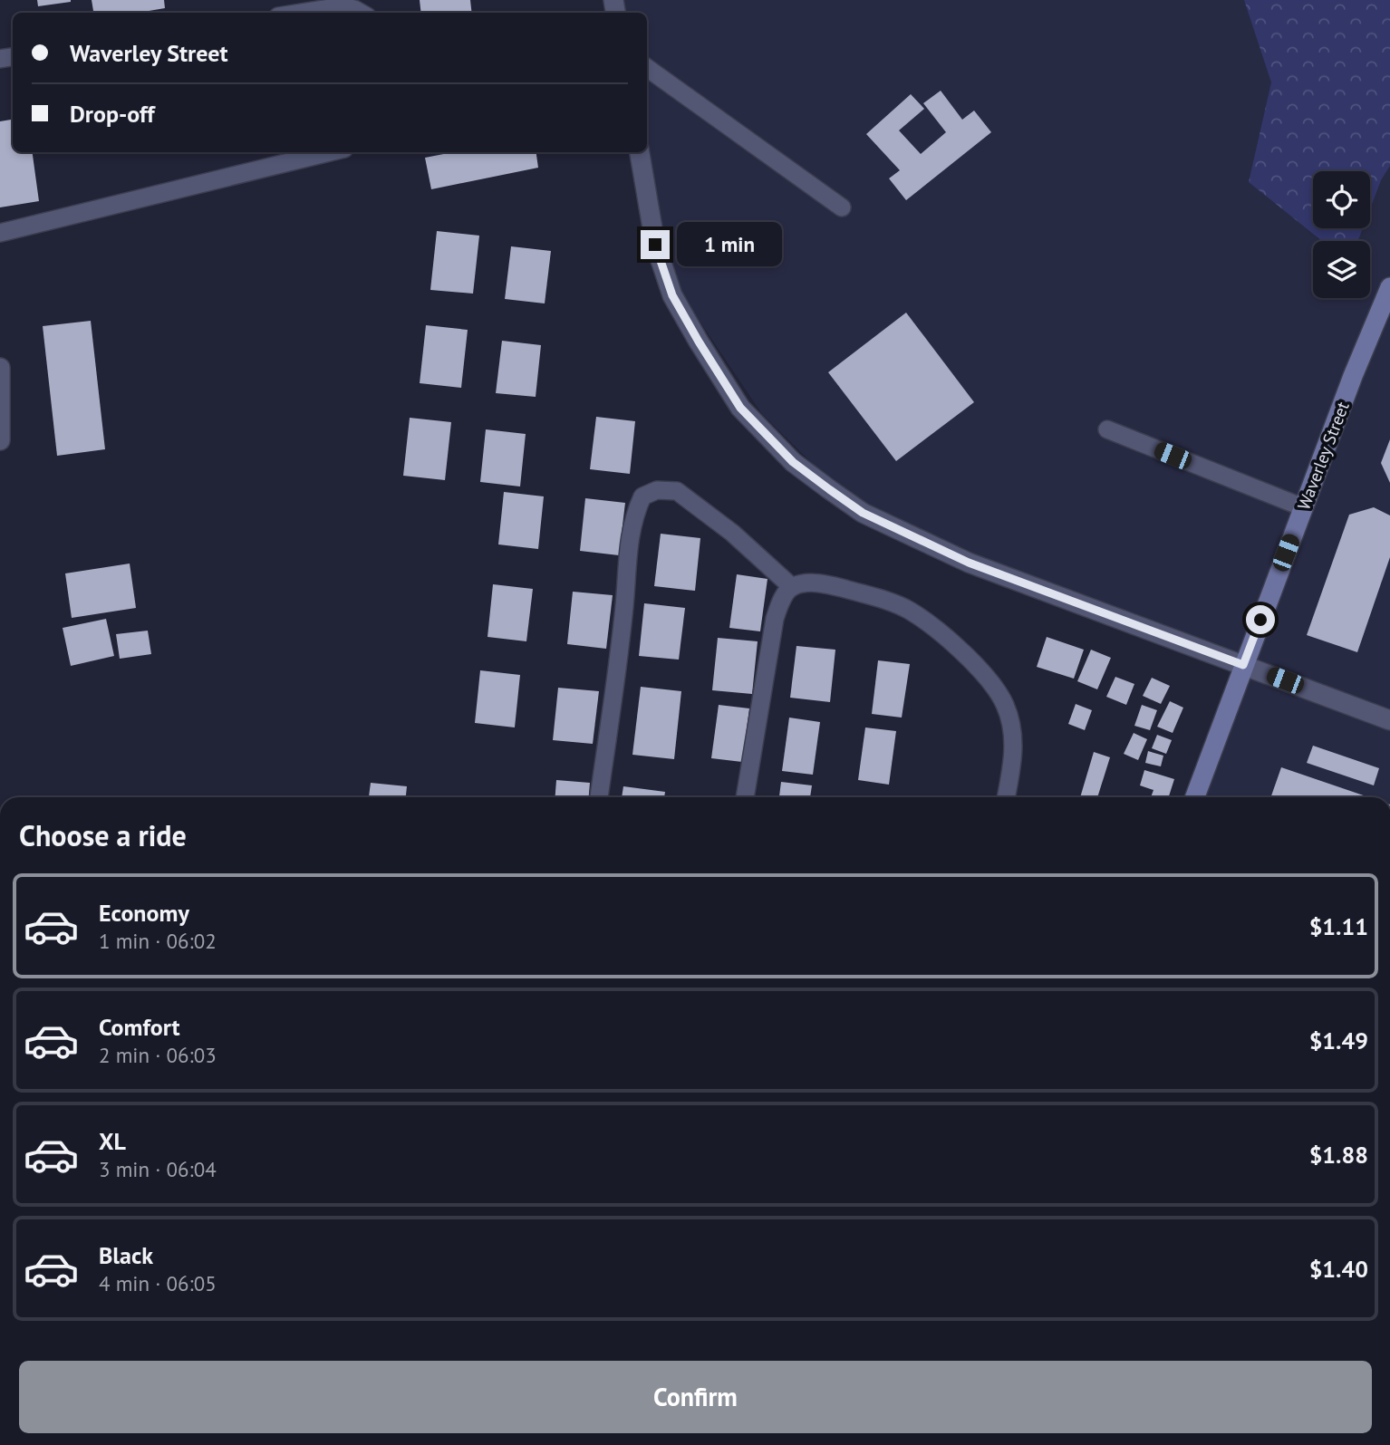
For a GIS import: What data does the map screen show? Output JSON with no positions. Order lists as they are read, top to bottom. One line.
{"streets":{"street":["Waverley Street"]},"page":{"banner":["Waverley Street","Drop-off"],"bubble":"1 min","heading":"Choose a ride","list":[{"name":"Economy","note":"1 min · 06:02","value":"$1.11"},{"name":"Comfort","note":"2 min · 06:03","value":"$1.49"},{"name":"XL","note":"3 min · 06:04","value":"$1.88"},{"name":"Black","note":"4 min · 06:05","value":"$1.40"}],"buttons":"Confirm"}}
